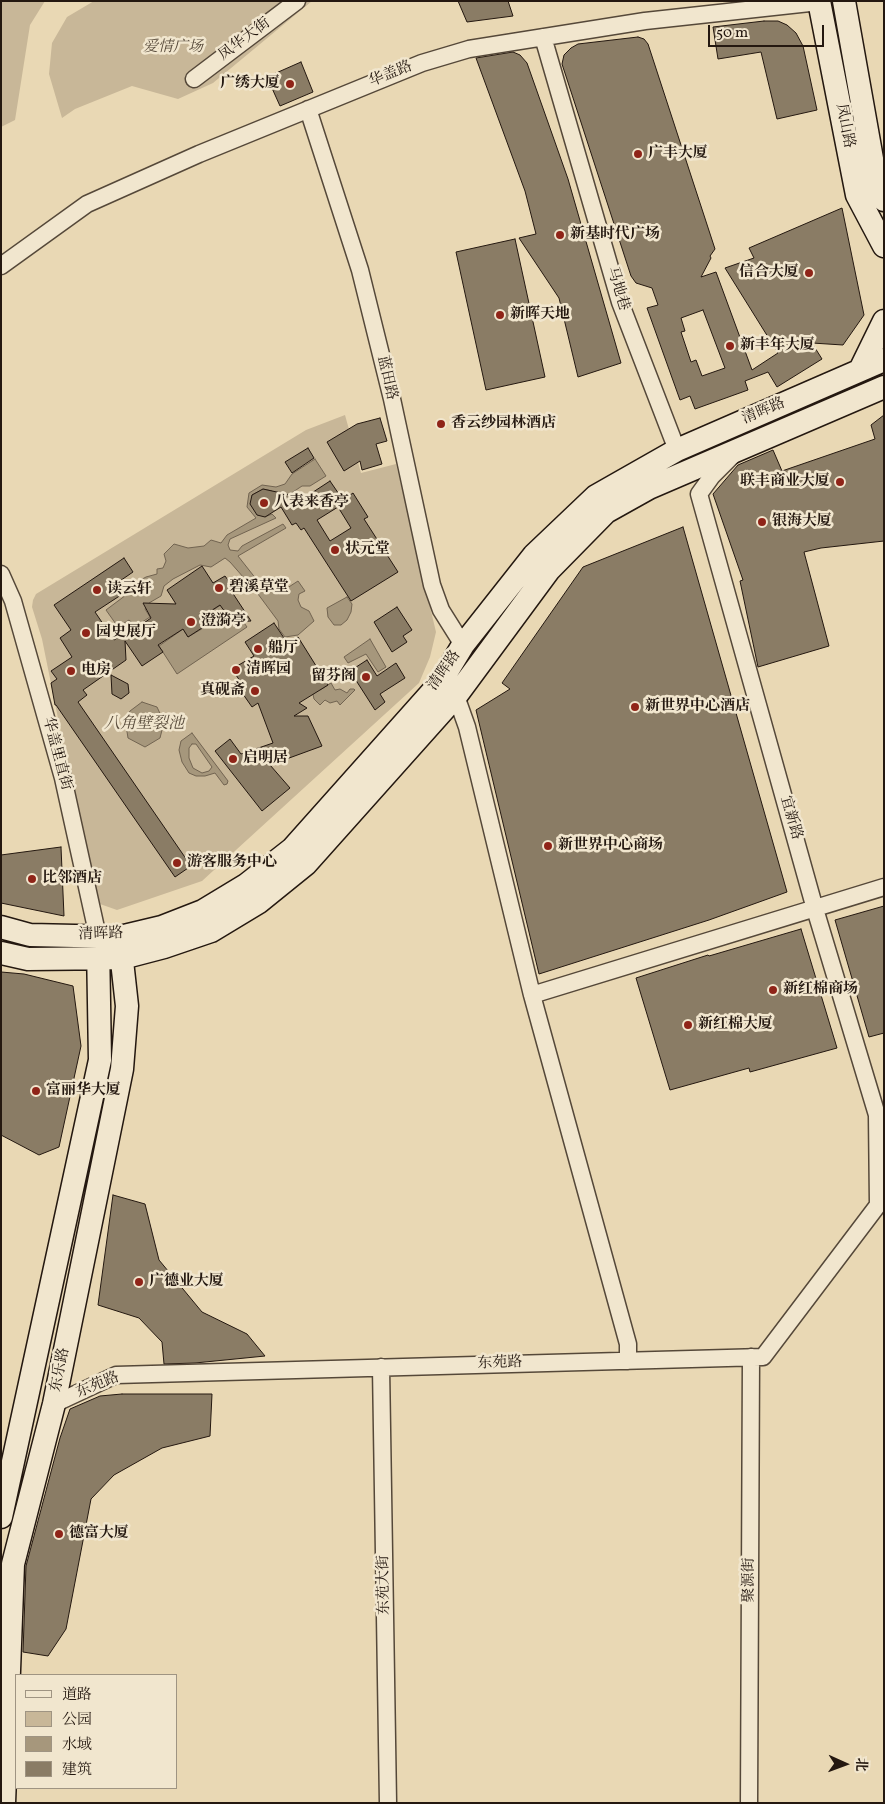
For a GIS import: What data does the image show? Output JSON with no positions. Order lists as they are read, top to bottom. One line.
{"streets":{"street":["凤华大街","华盖路","凤山路","马地巷","蓝田路","清晖路","华盖里直街","宜新路","东苑路","东乐路","聚源街","东苑大街"]},"crossings":[["华盖路","凤山路"],["华盖路","马地巷"],["华盖路","蓝田路"],["马地巷","清晖路"],["蓝田路","清晖路"],["清晖路","华盖里直街"],["清晖路","东乐路"],["华盖里直街","东乐路"],["宜新路","东苑路"],["东苑路","东乐路"],["东苑路","聚源街"],["东苑路","东苑大街"]],"water":["八角壁裂池"],"parks":["爱情广场"],"places":["广绣大厦","广丰大厦","新基时代广场","信合大厦","新晖天地","新丰年大厦","香云纱园林酒店","联丰商业大厦","八表来香亭","银海大厦","状元堂","碧溪草堂","读云轩","澄漪亭","园史展厅","船厅","清晖园","电房","留芬阁","真砚斋","新世界中心酒店","启明居","新世界中心商场","游客服务中心","比邻酒店","新红棉商场","新红棉大厦","富丽华大厦","广德业大厦","德富大厦"],"legend":["道路","公园","水域","建筑"],"scale_bar":"50 m","north":"right"}
